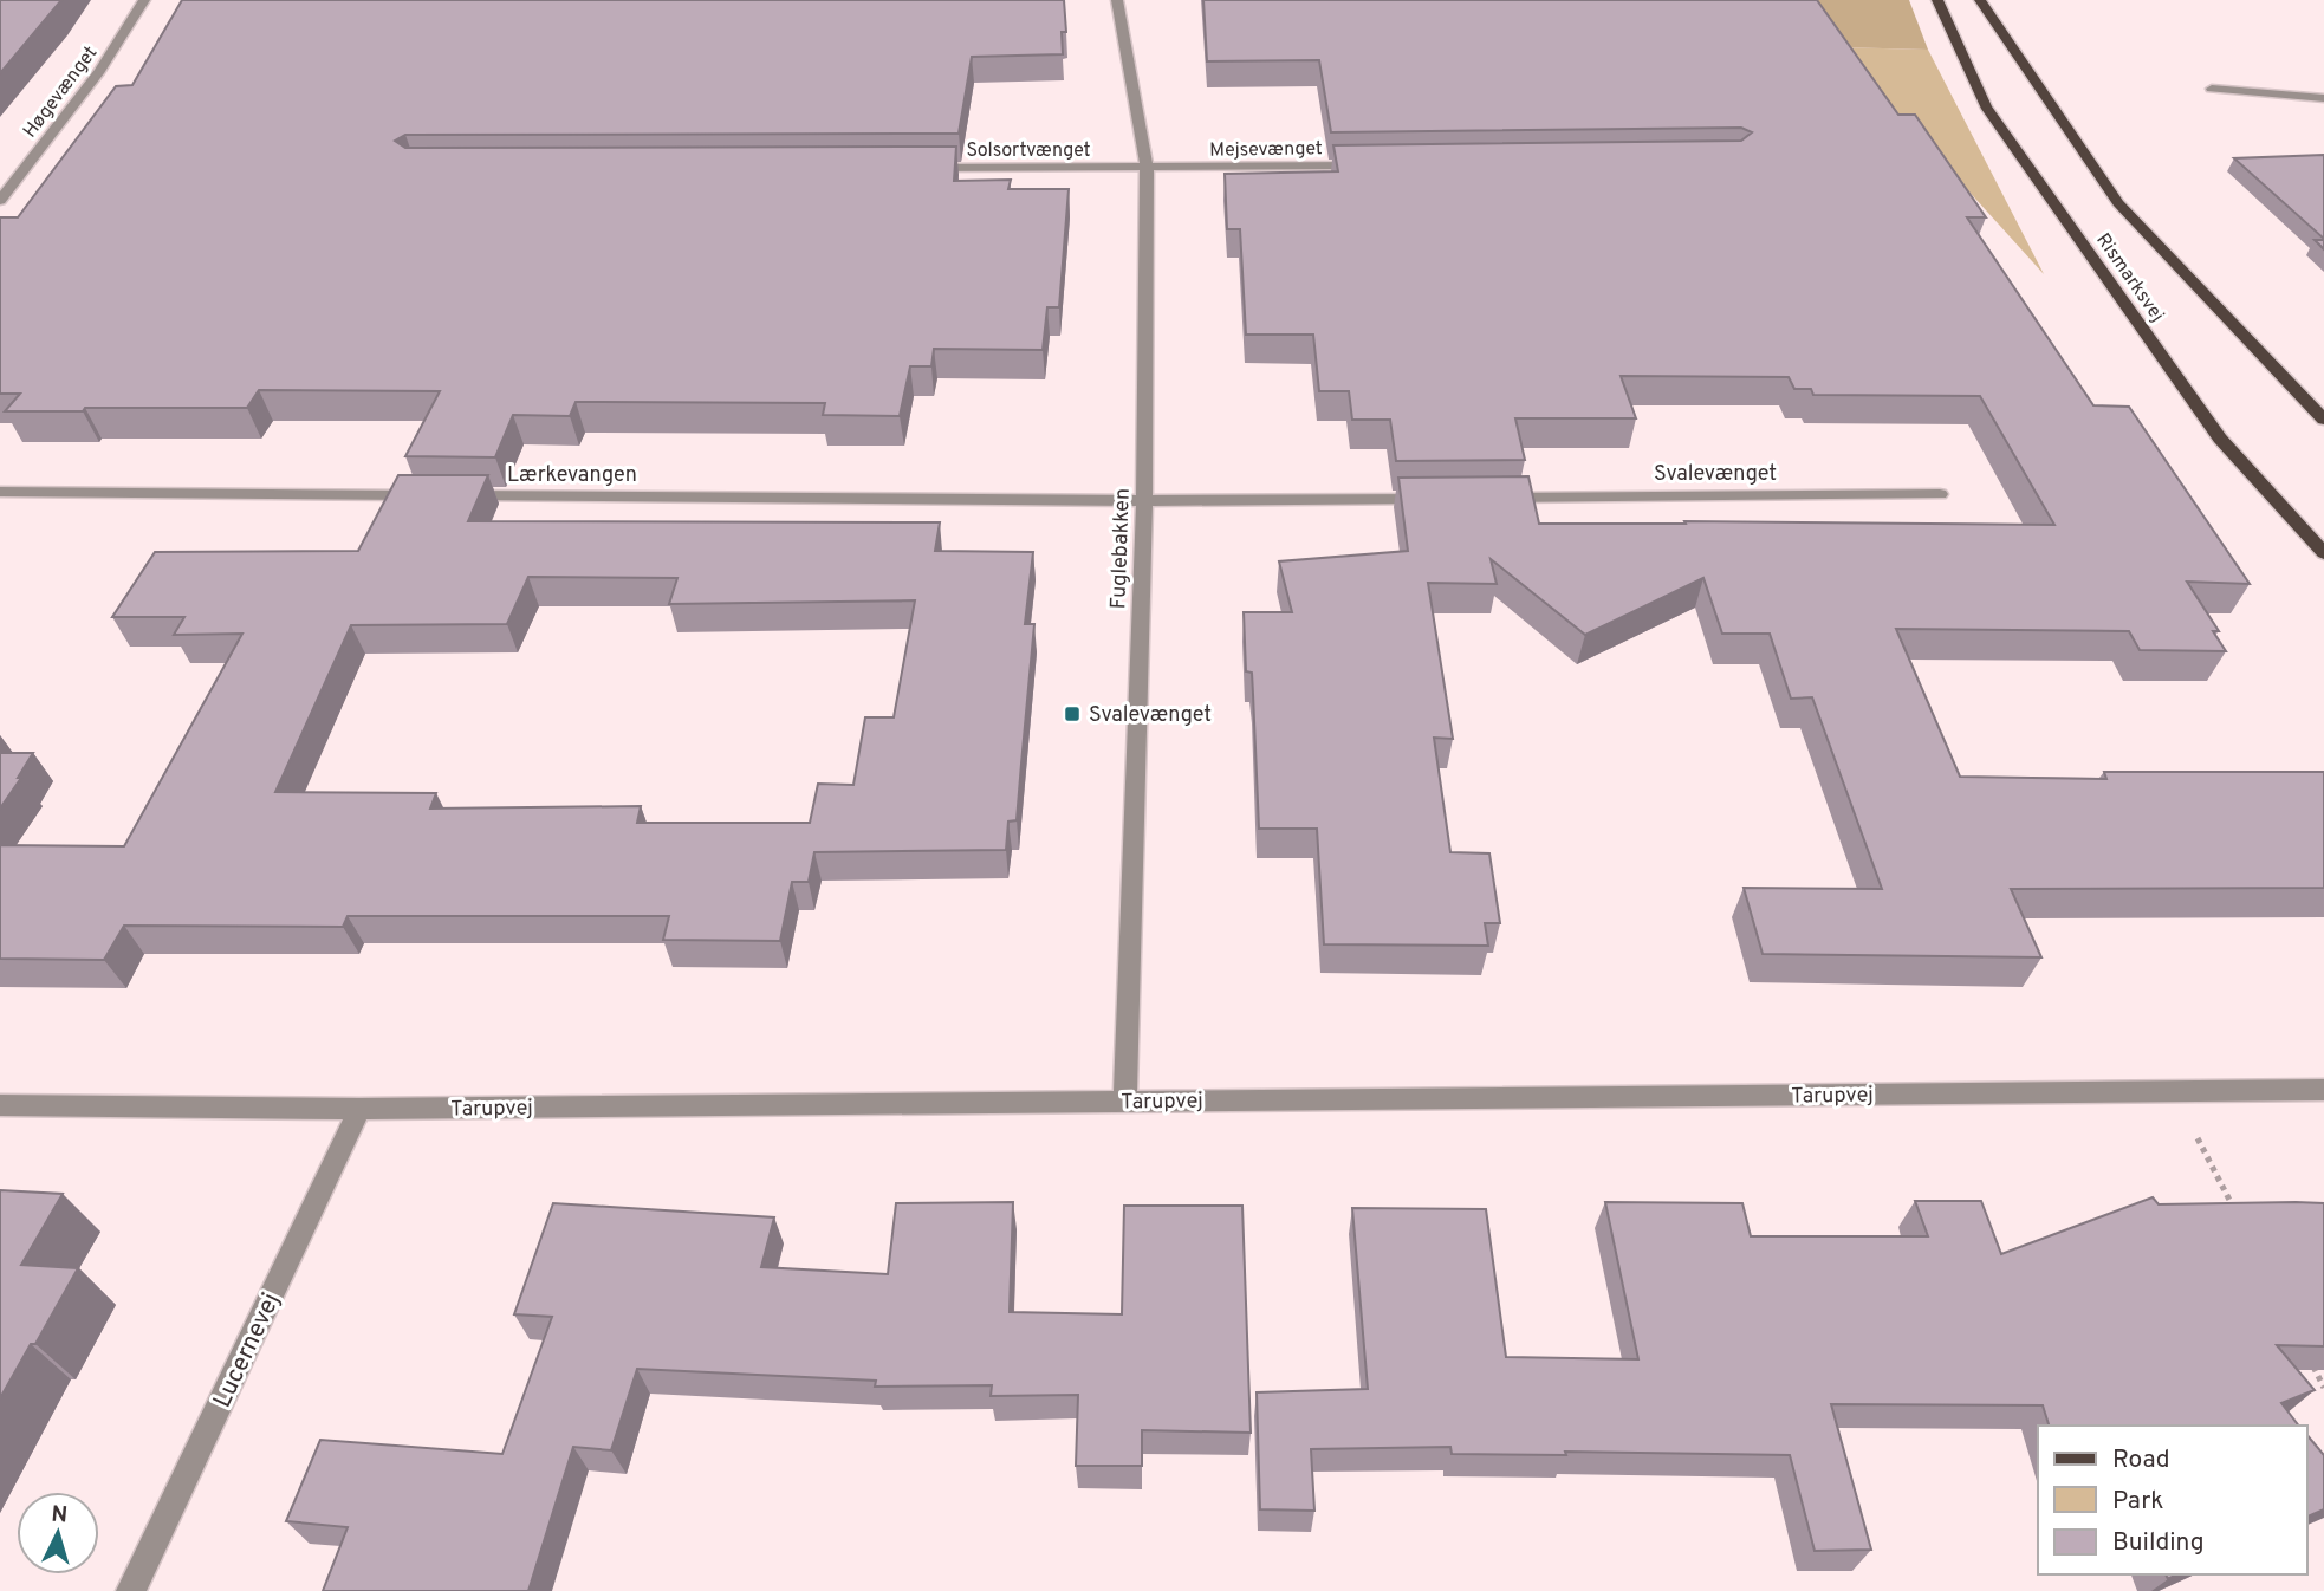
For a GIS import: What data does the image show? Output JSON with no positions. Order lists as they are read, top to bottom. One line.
{"streets":{"main road":["Rismarksvej"],"street":["Høgevænget","Mejsevænget","Solsortvænget","Svalevænget","Lærkevangen","Fuglebakken","Tarupvej","Lucernevej"]},"crossings":[["Mejsevænget","Solsortvænget"],["Mejsevænget","Fuglebakken"],["Solsortvænget","Fuglebakken"],["Lærkevangen","Fuglebakken"],["Fuglebakken","Tarupvej"],["Tarupvej","Lucernevej"]],"places":{"transit":["Svalevænget"]},"legend":["Road","Park","Building"],"north":"top"}
